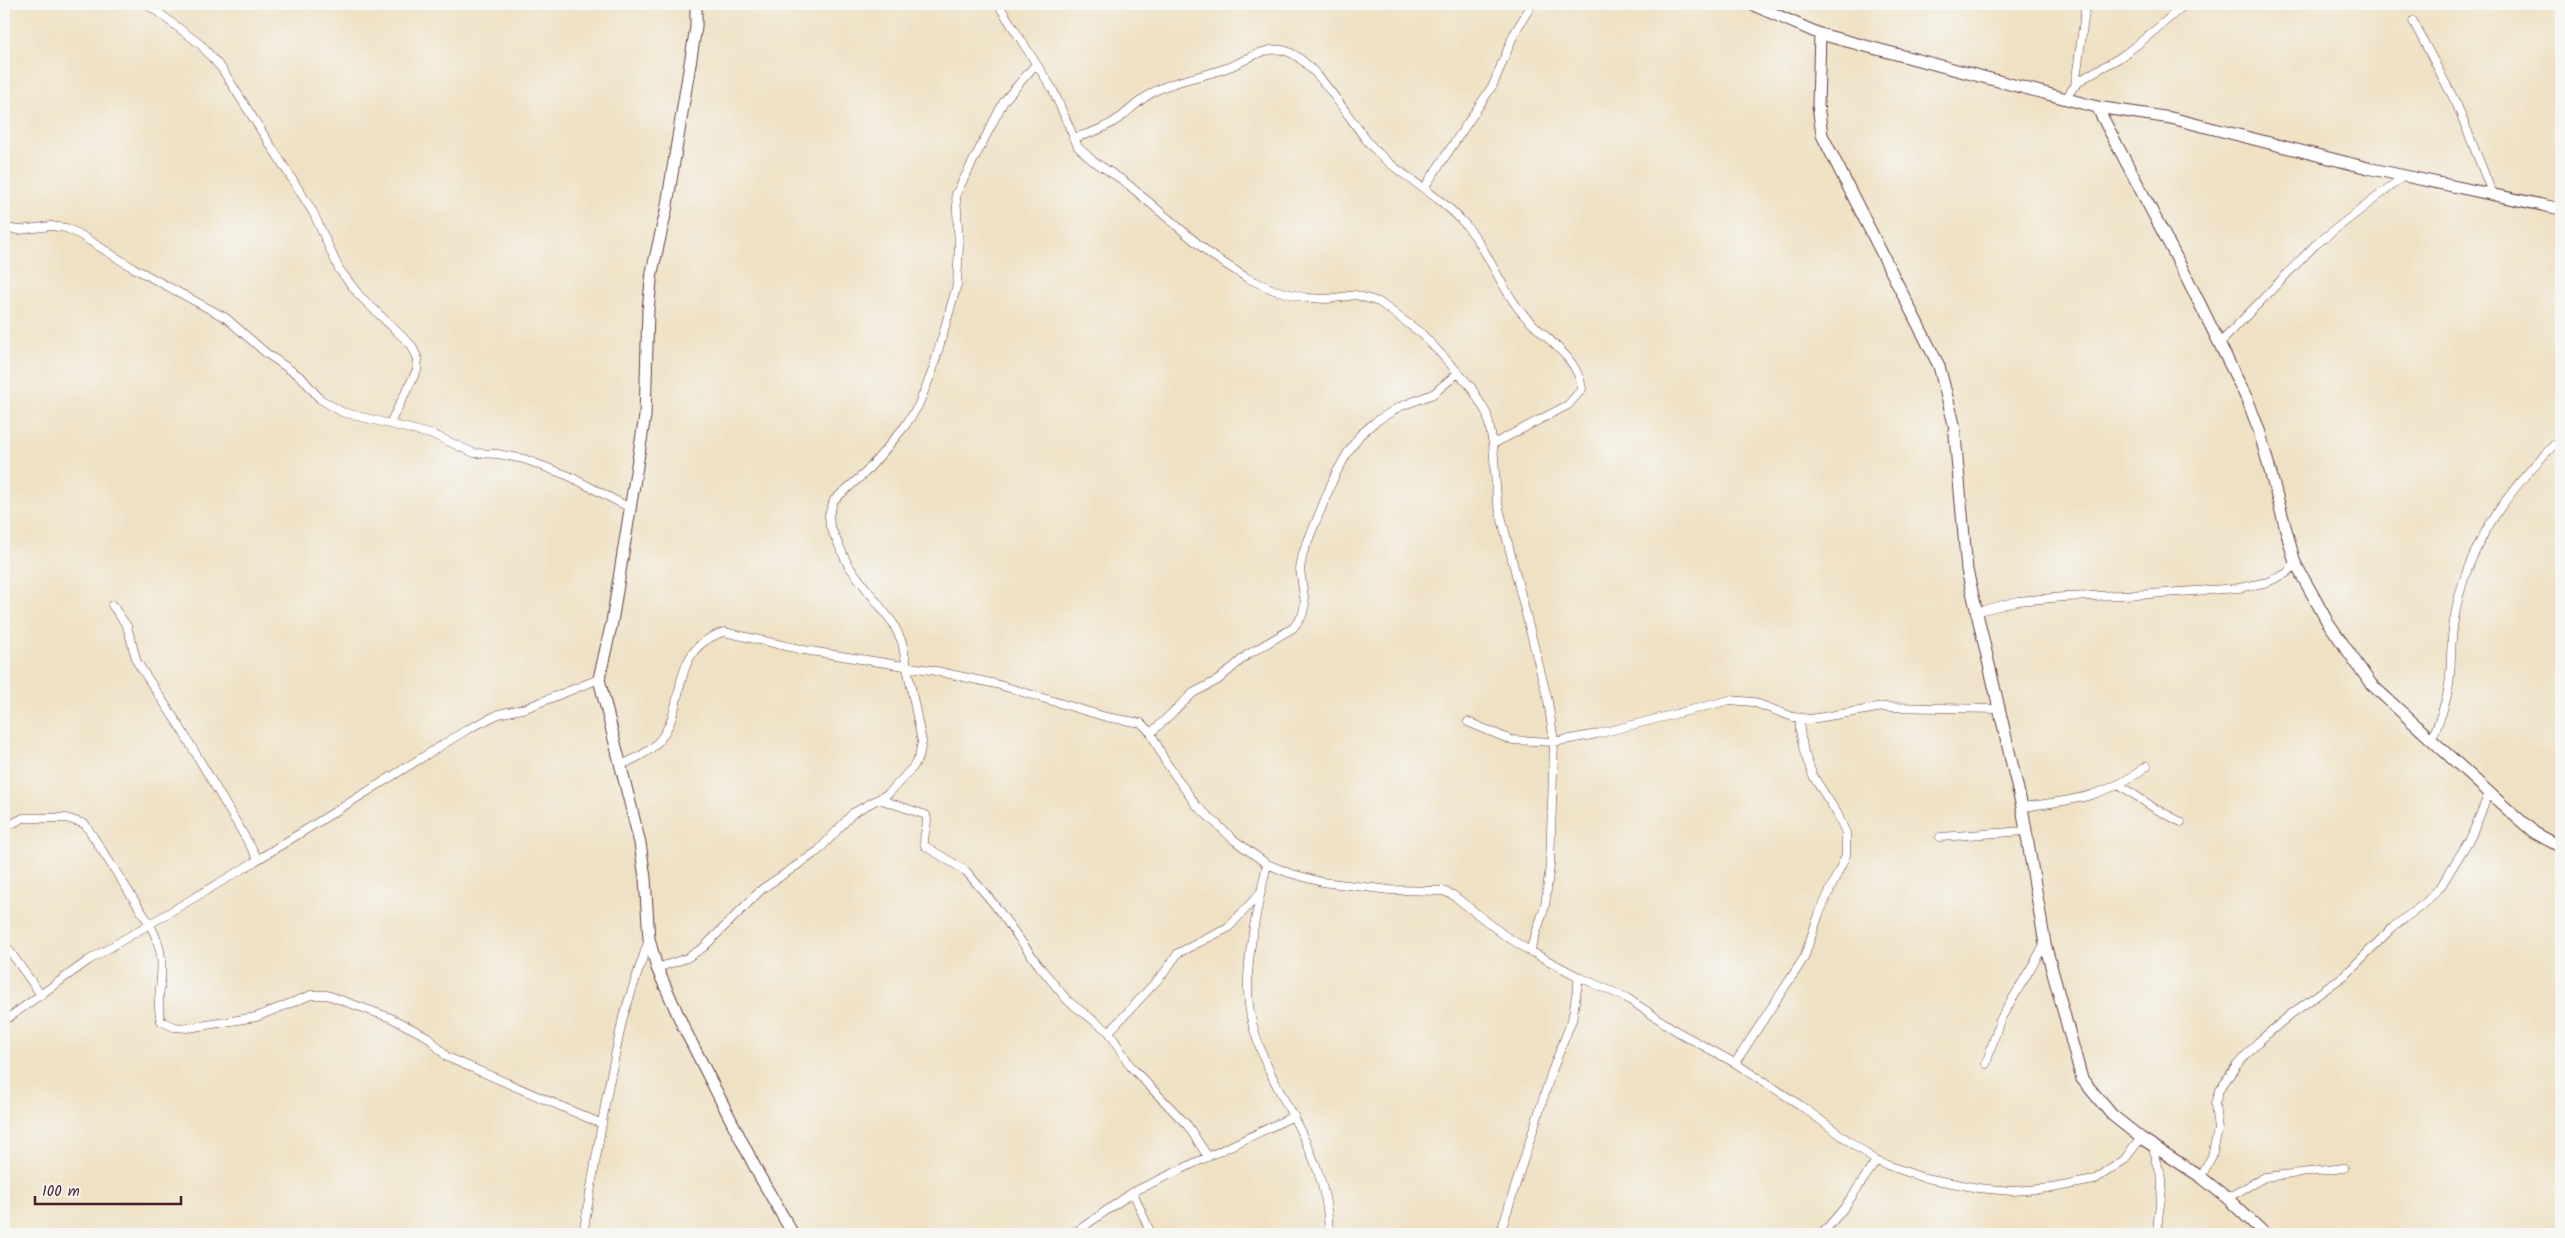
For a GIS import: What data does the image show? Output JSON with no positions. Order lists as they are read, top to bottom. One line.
{"scale_bar":"100 m"}
